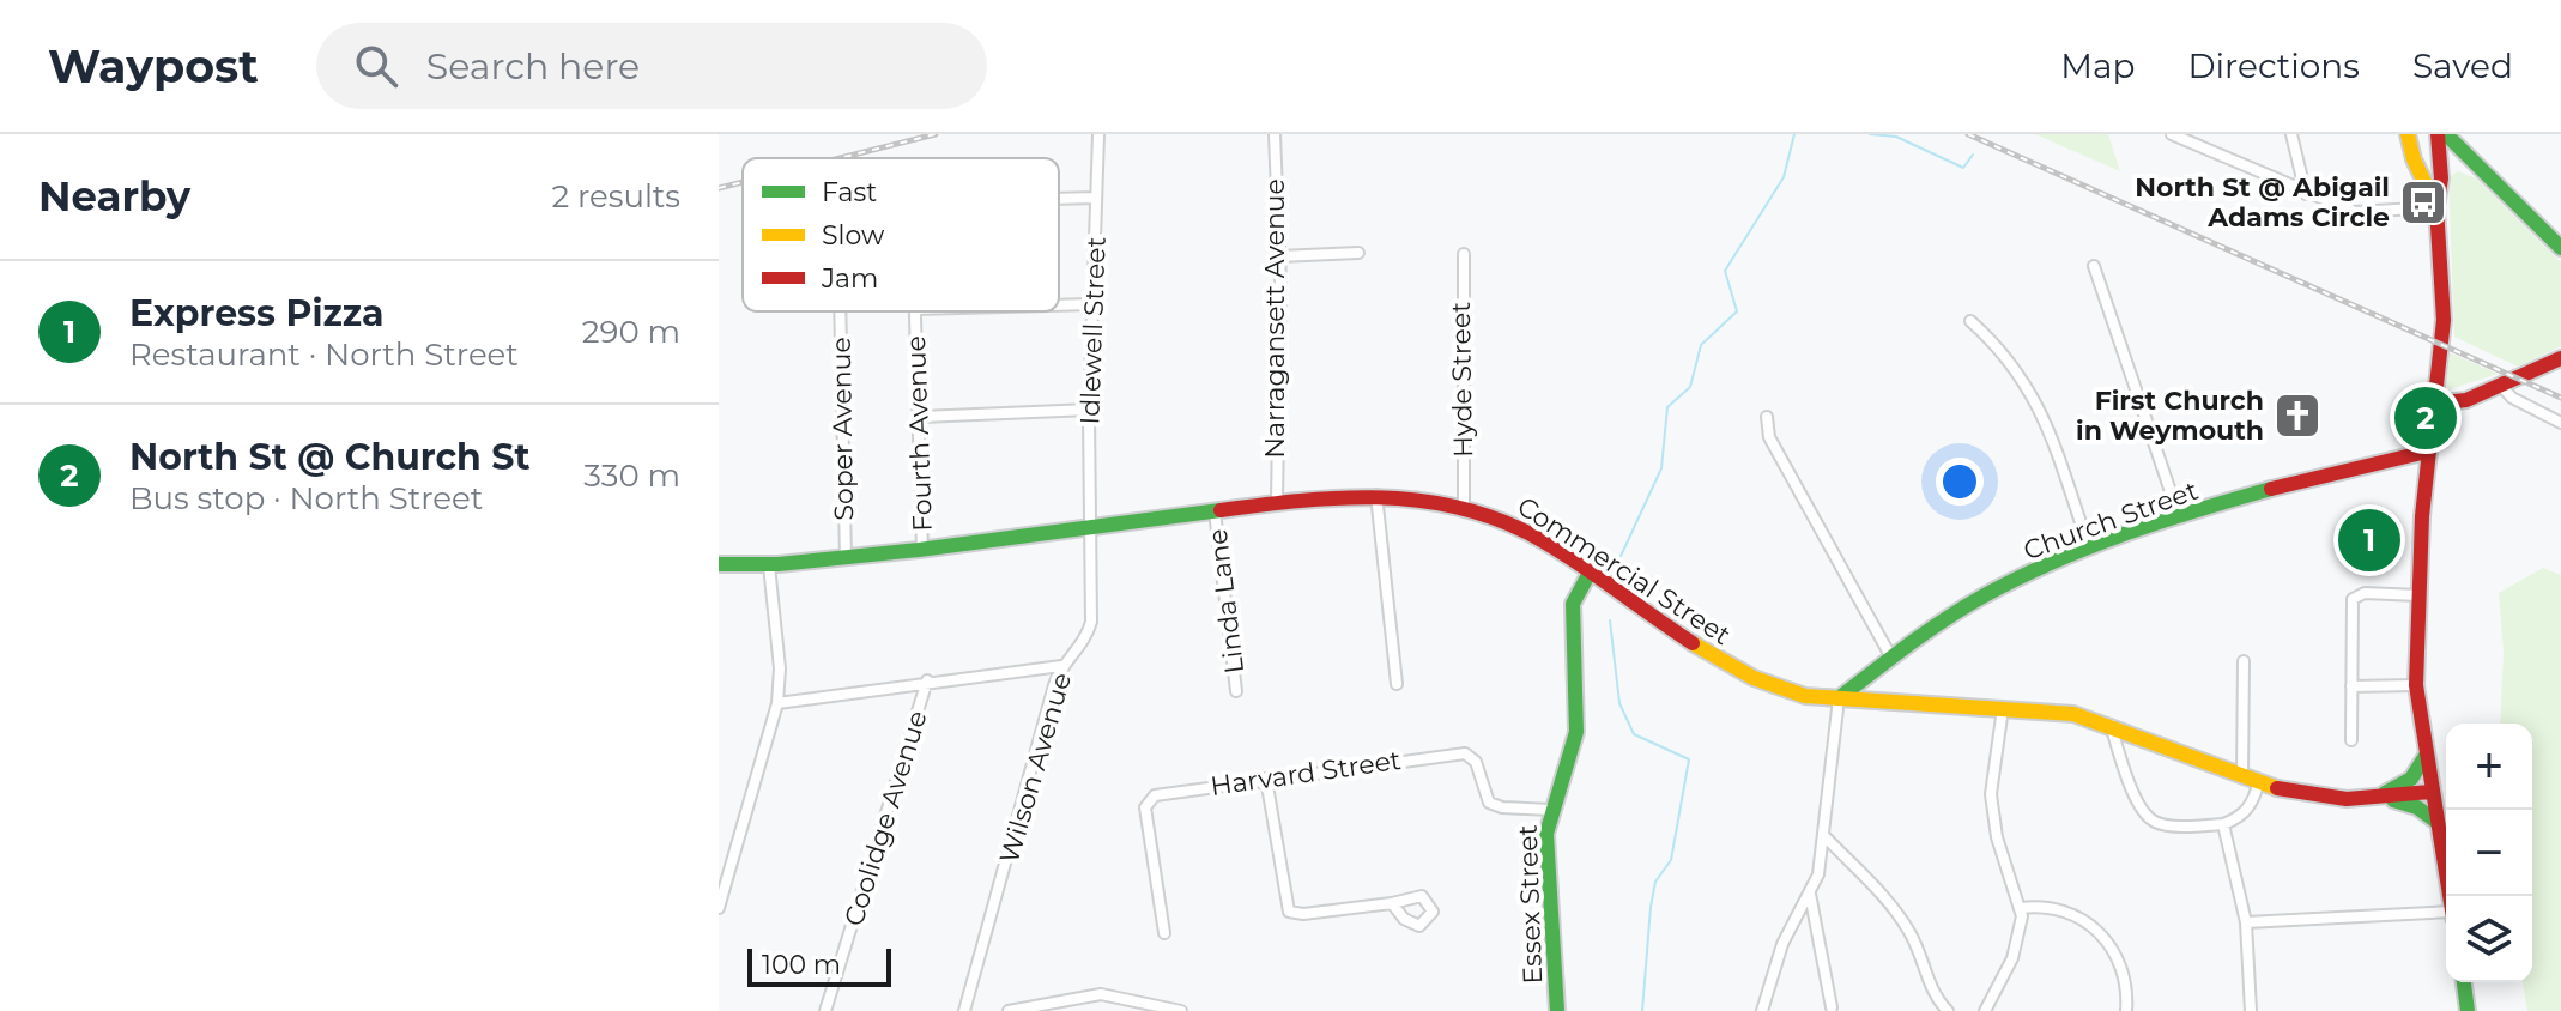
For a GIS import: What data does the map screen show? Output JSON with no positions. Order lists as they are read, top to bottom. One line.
{"streets":{"main road":["Church Street","Commercial Street","Essex Street"],"street":["Narragansett Avenue","Idlewell Street","Hyde Street","Soper Avenue","Fourth Avenue","Linda Lane","Wilson Avenue","Harvard Street","Coolidge Avenue"]},"crossings":[["Narragansett Avenue","Commercial Street"],["Idlewell Street","Fourth Avenue"],["Idlewell Street","Commercial Street"],["Idlewell Street","Wilson Avenue"],["Hyde Street","Commercial Street"],["Soper Avenue","Commercial Street"],["Fourth Avenue","Commercial Street"],["Church Street","Commercial Street"],["Commercial Street","Linda Lane"],["Commercial Street","Wilson Avenue"],["Commercial Street","Essex Street"],["Harvard Street","Essex Street"]],"places":{"bus stop":["North St @ Abigail Adams Circle"],"church":["First Church in Weymouth"]},"legend":["Fast","Slow","Jam"],"scale_bar":"100 m","page":{"header":"Waypost","search":"Search here","nav":["Map","Directions","Saved"],"heading":["Nearby","2 results"],"list":[{"mark":"1","name":"Express Pizza","note":"Restaurant · North Street","value":"290 m"},{"mark":"2","name":"North St @ Church St","note":"Bus stop · North Street","value":"330 m"}],"pins":["2","1"],"map_buttons":["+","−"],"scale":"100 m"}}
